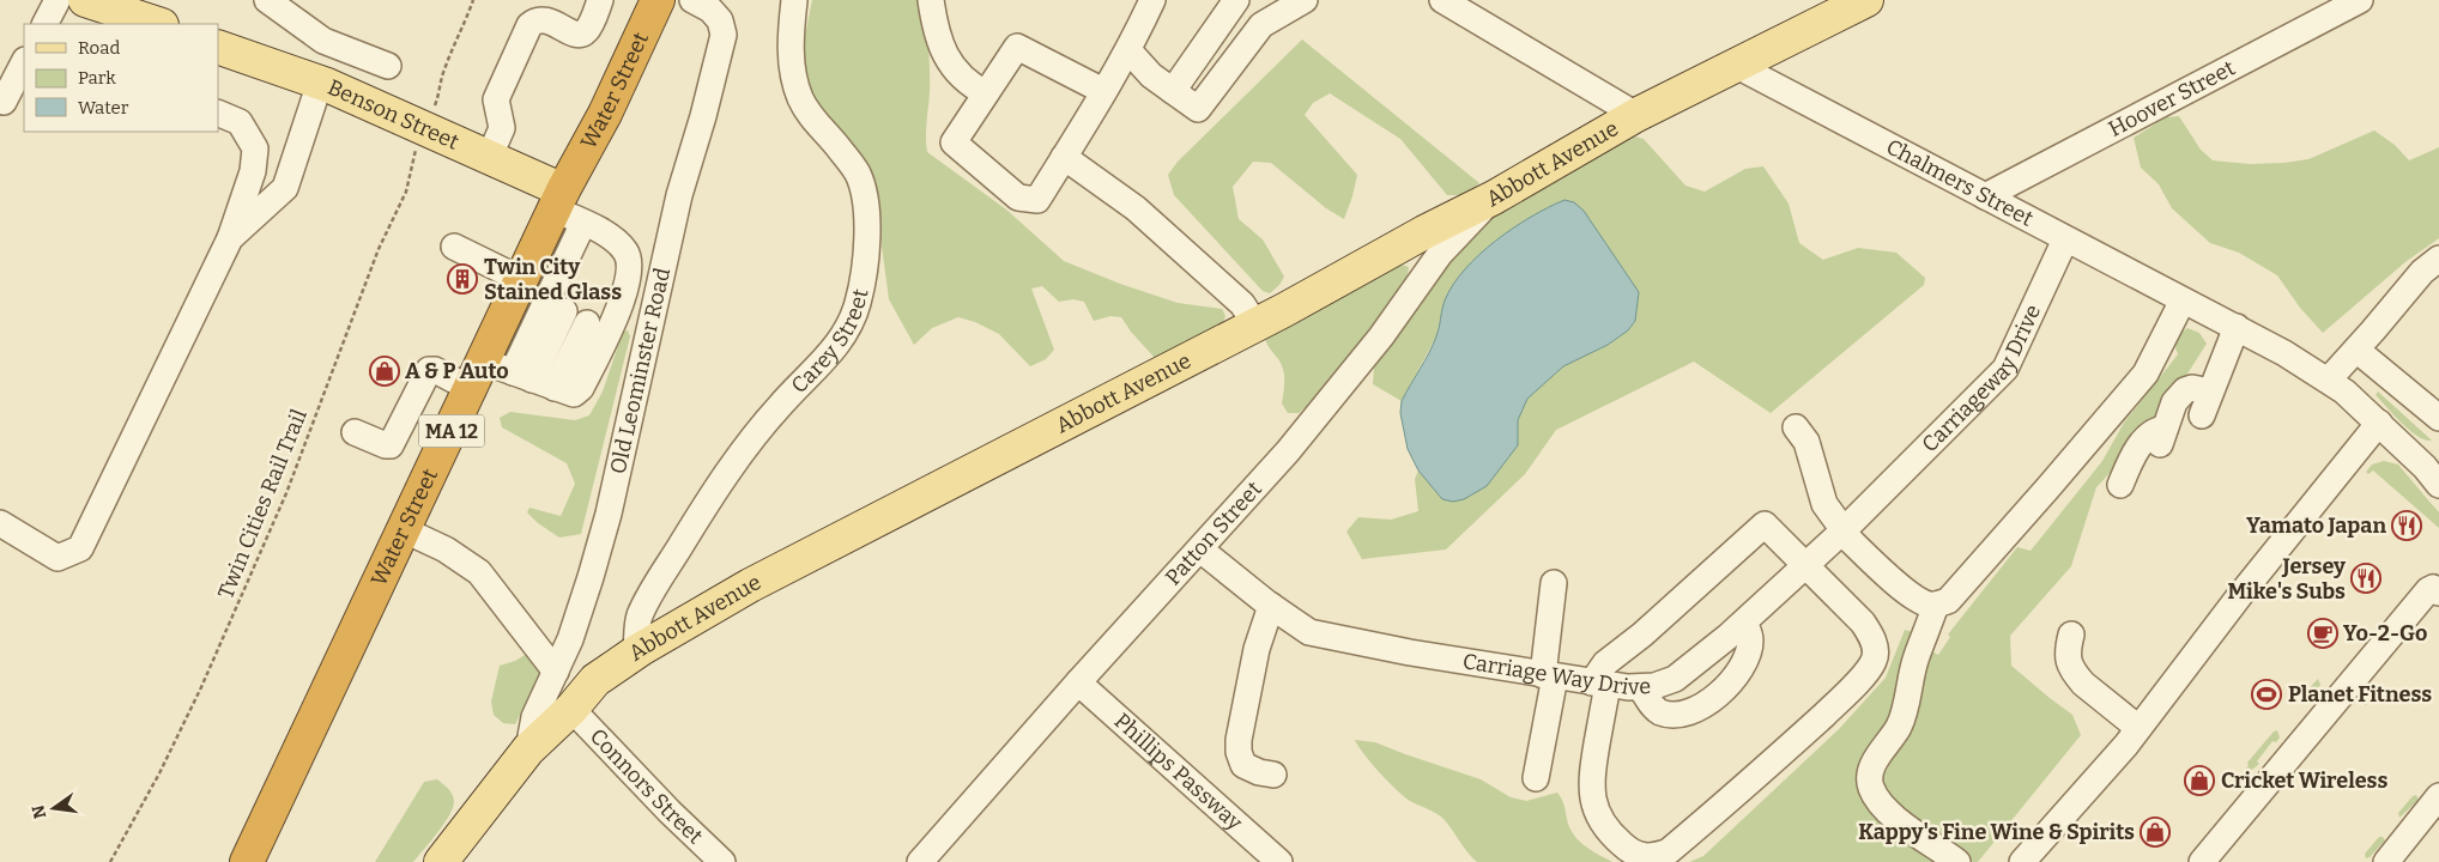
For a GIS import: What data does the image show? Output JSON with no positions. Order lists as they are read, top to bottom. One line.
{"streets":{"highway":["Water Street","MA 12"],"main road":["Benson Street","Abbott Avenue"],"street":["Hoover Street","Chalmers Street","Carey Street","Old Leominster Road","Carriageway Drive","Patton Street","Carriage Way Drive","Phillips Passway","Connors Street"],"path":["Twin Cities Rail Trail"]},"crossings":[["Water Street","Benson Street"],["Hoover Street","Chalmers Street"],["Abbott Avenue","Chalmers Street"],["Abbott Avenue","Carey Street"],["Abbott Avenue","Old Leominster Road"],["Abbott Avenue","Patton Street"],["Abbott Avenue","Connors Street"],["Chalmers Street","Carriageway Drive"],["Carriageway Drive","Carriage Way Drive"],["Patton Street","Carriage Way Drive"],["Patton Street","Phillips Passway"]],"places":{"building":["Twin City Stained Glass"],"shop":["A & P Auto","Cricket Wireless","Kappy's Fine Wine & Spirits"],"restaurant":["Yamato Japan","Jersey Mike's Subs"],"cafe":["Yo-2-Go"],"sports":["Planet Fitness"]},"legend":["Road","Park","Water"],"north":"left"}
